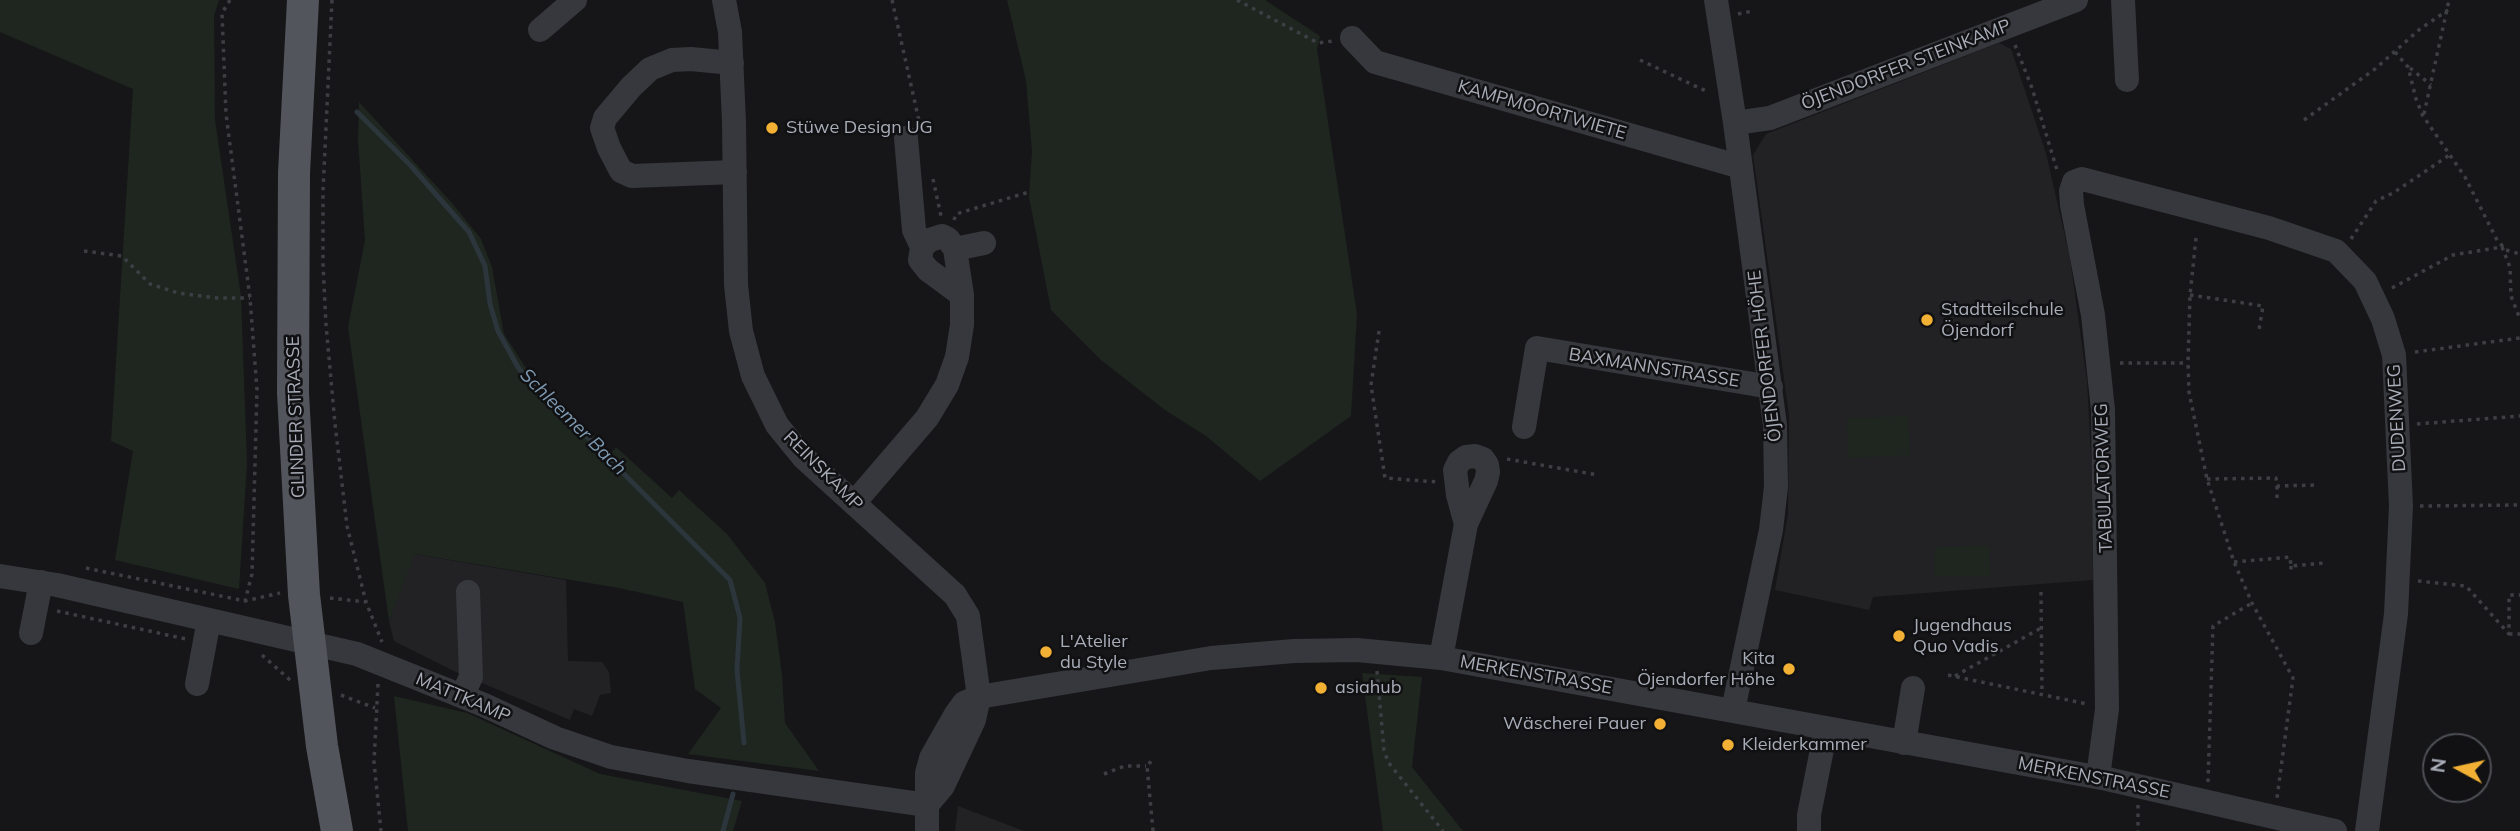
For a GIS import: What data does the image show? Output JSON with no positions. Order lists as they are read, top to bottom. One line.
{"streets":{"main road":["GLINDER STRASSE"],"street":["ÖJENDORFER STEINKAMP","KAMPMOORTWIETE","ÖJENDORFER HÖHE","BAXMANNSTRASSE","DUDENWEG","REINSKAMP","TABULATORWEG","MERKENSTRASSE","MATTKAMP"]},"crossings":[["ÖJENDORFER STEINKAMP","ÖJENDORFER HÖHE"],["KAMPMOORTWIETE","ÖJENDORFER HÖHE"],["ÖJENDORFER HÖHE","BAXMANNSTRASSE"],["ÖJENDORFER HÖHE","MERKENSTRASSE"],["GLINDER STRASSE","MATTKAMP"],["DUDENWEG","TABULATORWEG"],["REINSKAMP","MERKENSTRASSE"],["TABULATORWEG","MERKENSTRASSE"]],"water":["Schleemer Bach"],"places":["Stüwe Design UG","Stadtteilschule Öjendorf","Jugendhaus Quo Vadis","L'Atelier du Style","Kita Öjendorfer Höhe","asiahub","Wäscherei Pauer","Kleiderkammer"],"north":"left"}
